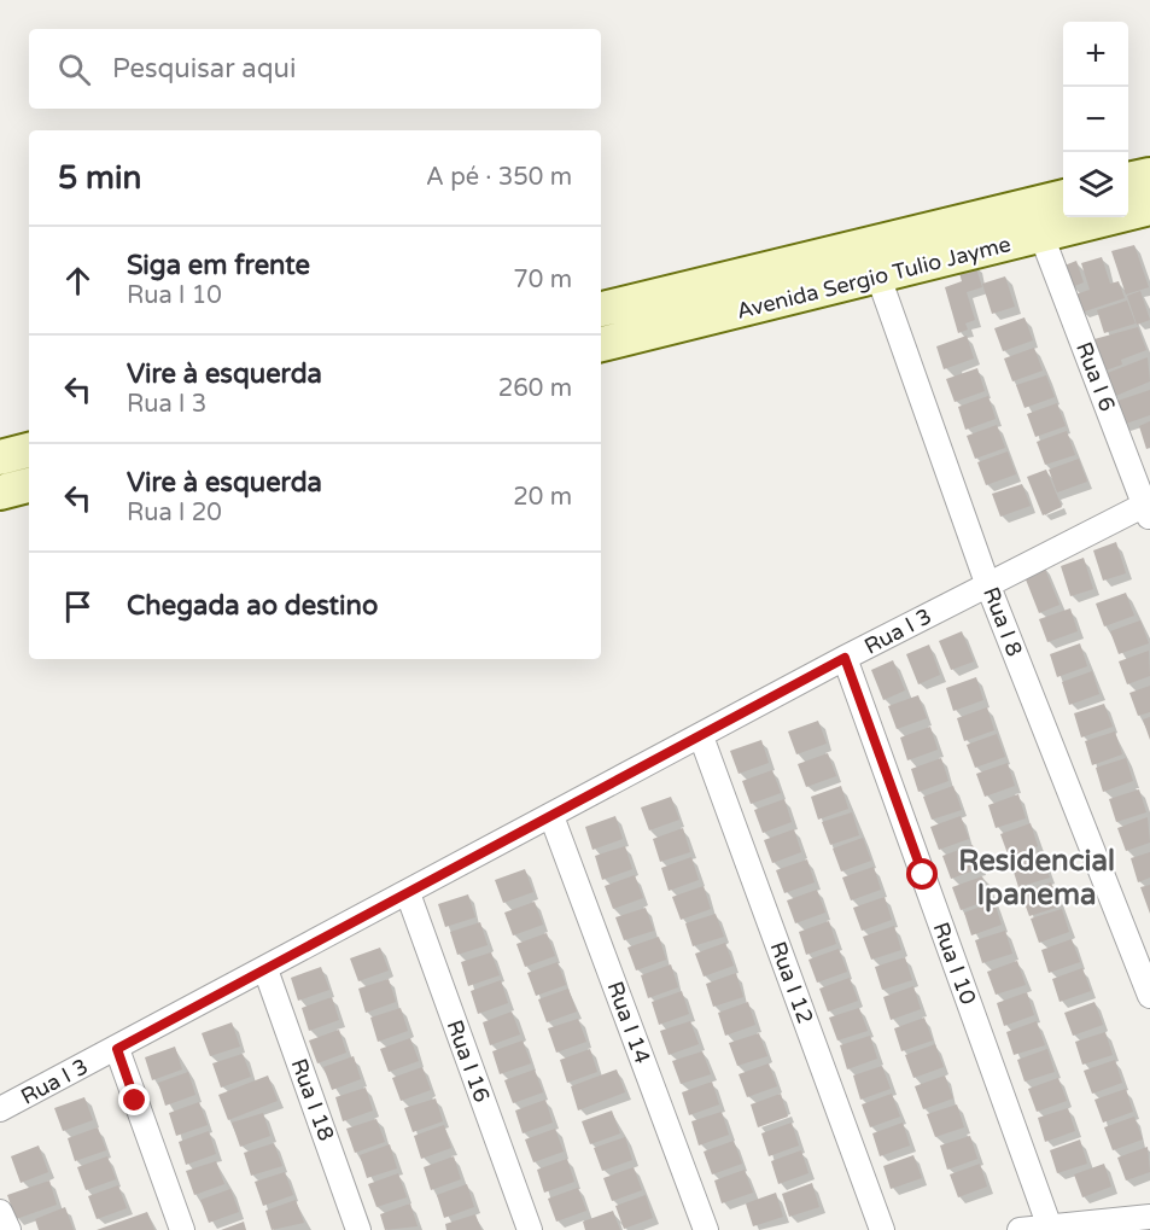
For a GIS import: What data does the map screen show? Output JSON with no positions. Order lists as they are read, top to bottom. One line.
{"streets":{"street":["Avenida Sergio Tulio Jayme","Rua I 6","Rua I 8","Rua I 3","Rua I 10","Rua I 12","Rua I 14","Rua I 16","Rua I 18"]},"crossings":[["Avenida Sergio Tulio Jayme","Rua I 6"],["Avenida Sergio Tulio Jayme","Rua I 8"],["Rua I 6","Rua I 3"],["Rua I 8","Rua I 3"],["Rua I 3","Rua I 10"],["Rua I 3","Rua I 12"],["Rua I 3","Rua I 14"],["Rua I 3","Rua I 16"],["Rua I 3","Rua I 18"]],"districts":["Residencial Ipanema"],"page":{"map_buttons":["+","−"],"search":"Pesquisar aqui","heading":["5 min","A pé · 350 m"],"list":[["Siga em frente","Rua I 10","70 m"],["Vire à esquerda","Rua I 3","260 m"],["Vire à esquerda","Rua I 20","20 m"],"Chegada ao destino"]}}
